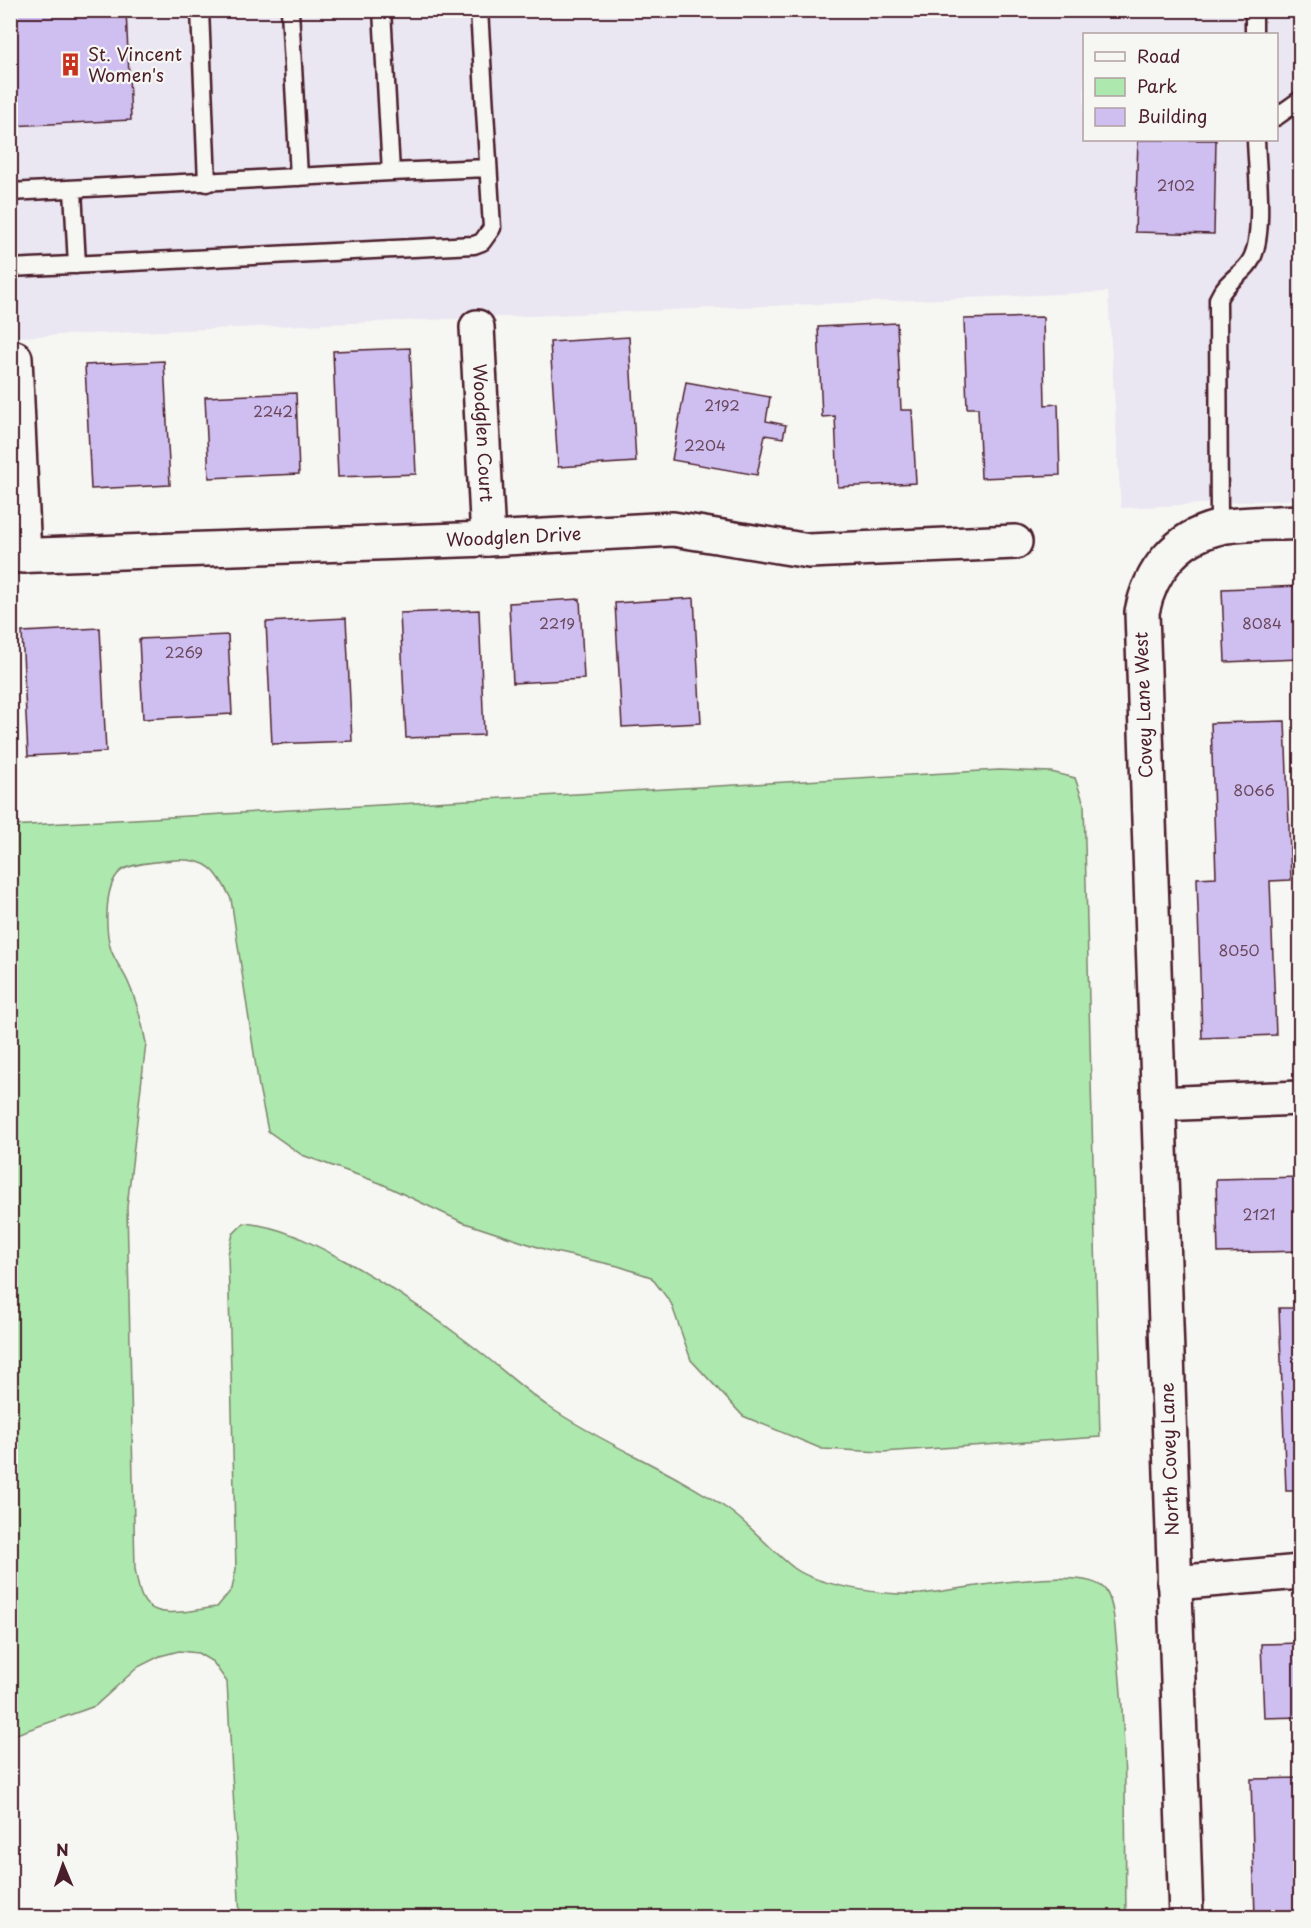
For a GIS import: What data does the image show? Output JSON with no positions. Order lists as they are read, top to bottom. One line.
{"streets":{"street":["Woodglen Court","Woodglen Drive","Covey Lane West","North Covey Lane"]},"crossings":[["Woodglen Court","Woodglen Drive"],["Covey Lane West","North Covey Lane"]],"places":{"building":["St. Vincent Women's"]},"house_numbers":["2102","2192","2242","2204","2219","8084","2269","8066","8050","2121"],"legend":["Road","Park","Building"],"north":"top"}
